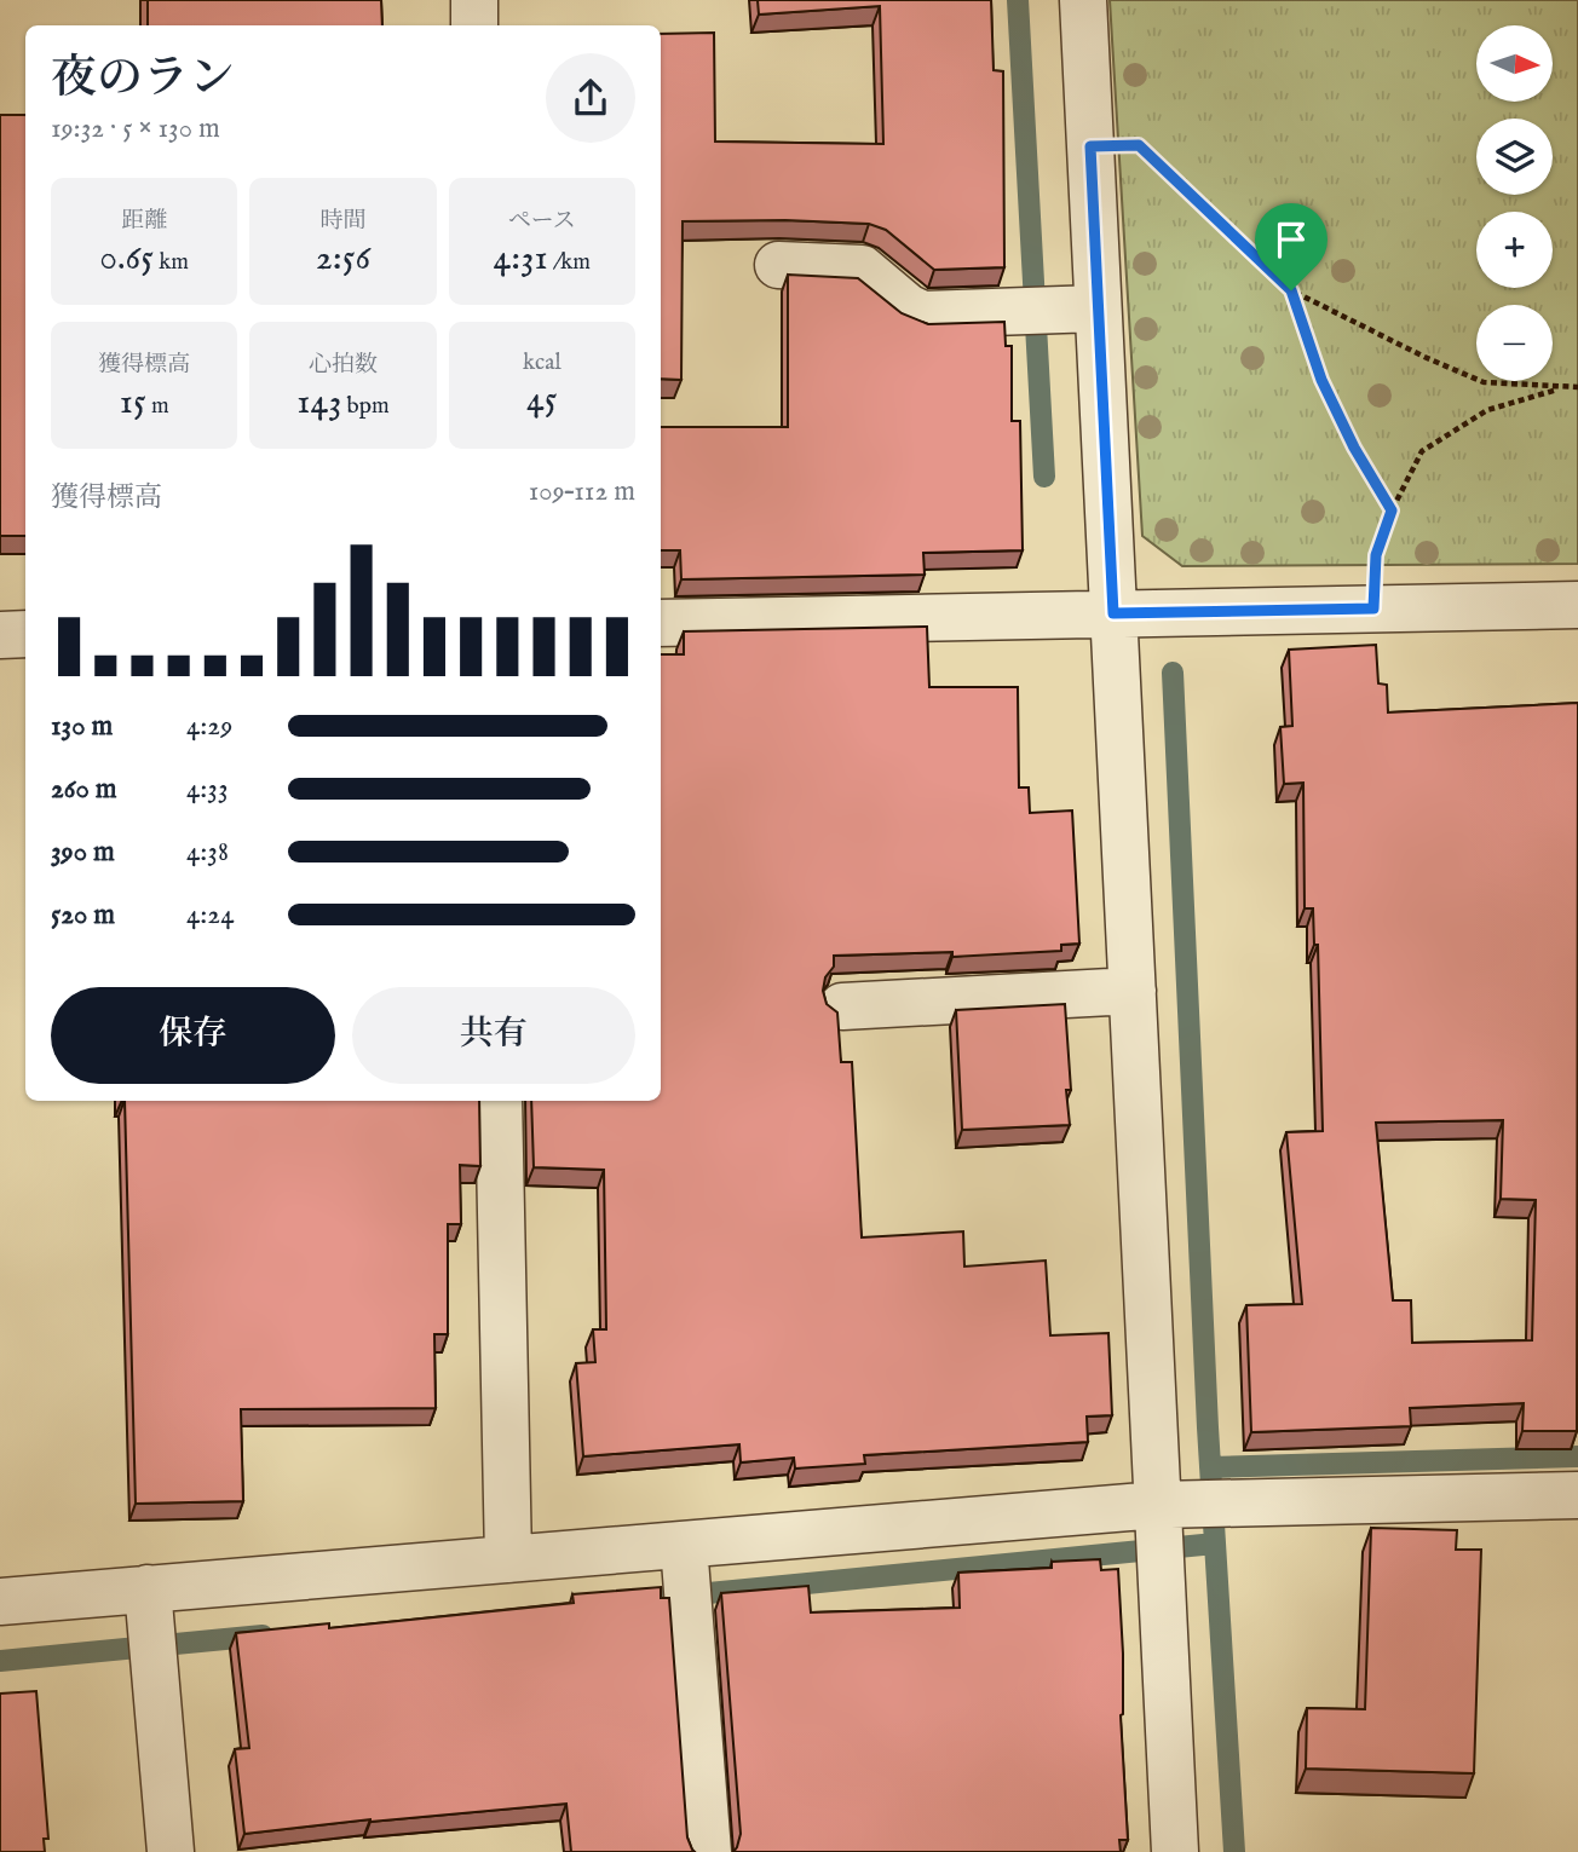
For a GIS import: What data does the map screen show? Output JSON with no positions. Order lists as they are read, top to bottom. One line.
{"north":"right","page":{"map_buttons":["+","−"],"heading":["夜のラン","19:32 · 5 × 130 m"],"stats":[["距離","0.65 km"],["時間","2:56"],["ペース","4:31 /km"],["獲得標高","15 m"],["心拍数","143 bpm"],["kcal","45"]],"chart":["獲得標高","109–112 m"],"list":[{"name":"130 m","note":"4:29"},{"name":"260 m","note":"4:33"},{"name":"390 m","note":"4:38"},{"name":"520 m","note":"4:24"}],"buttons":["保存","共有"]}}
